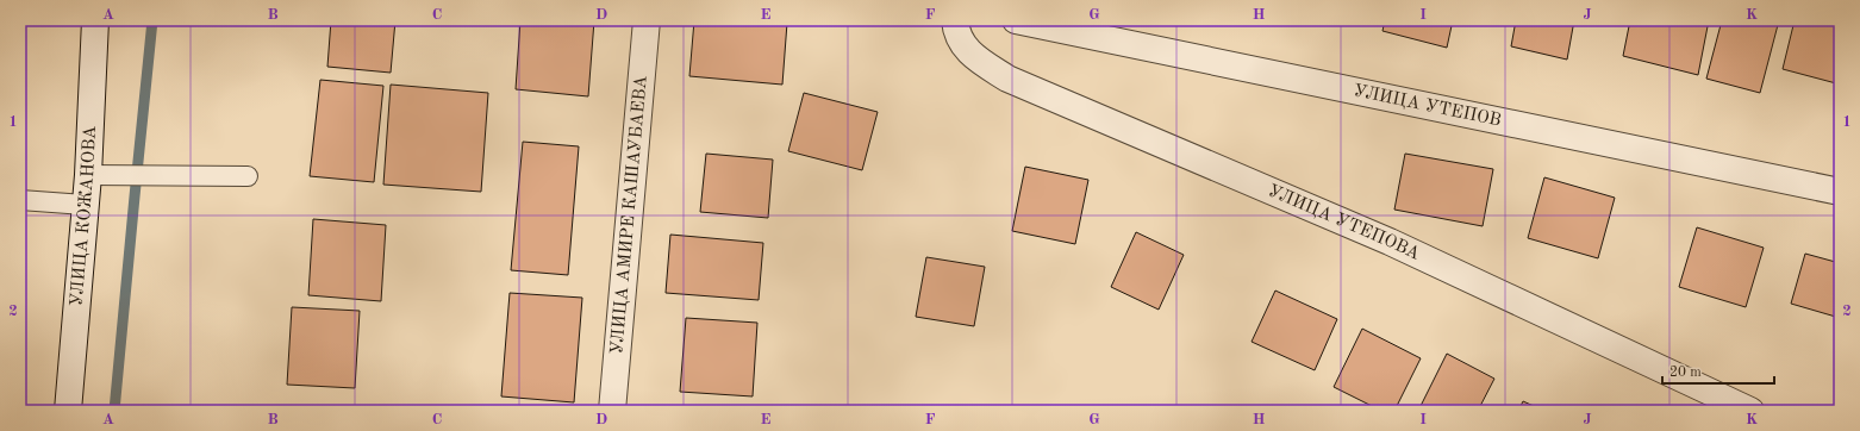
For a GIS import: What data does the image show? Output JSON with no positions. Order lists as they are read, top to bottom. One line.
{"streets":{"street":["УЛИЦА УТЕПОВ","УЛИЦА КОЖАНОВА","УЛИЦА АМИРЕ КАШАУБАЕВА","УЛИЦА УТЕПОВА"]},"scale_bar":"20 m","grid":{"columns":["A","B","C","D","E","F","G","H","I","J","K"],"rows":["1","2"]}}
